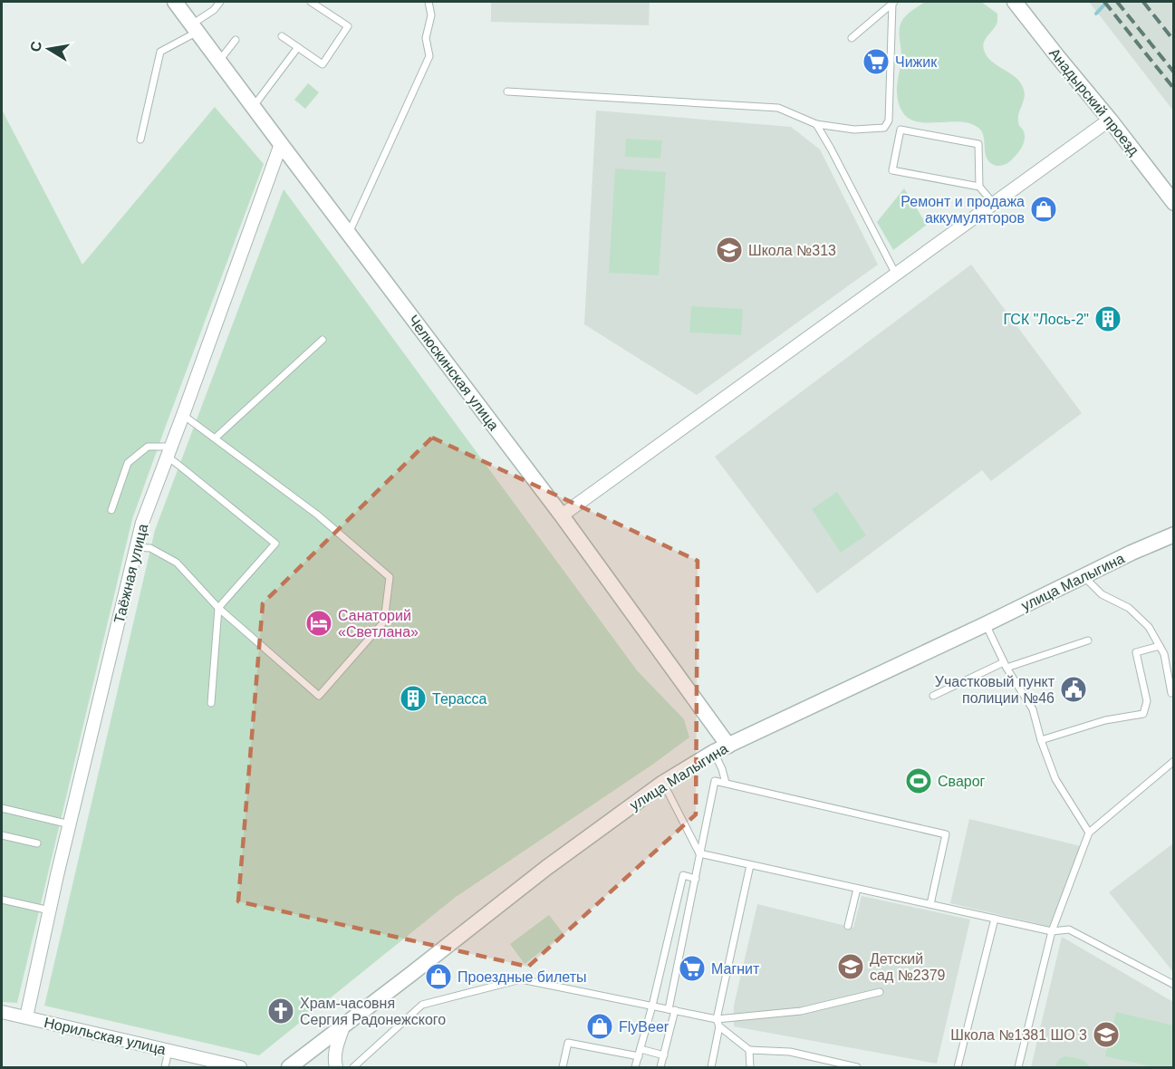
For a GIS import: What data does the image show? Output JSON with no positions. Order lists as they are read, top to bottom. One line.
{"streets":{"street":["Анадырский проезд","Челюскинская улица","Таёжная улица","улица Малыгина","Норильская улица"]},"crossings":[["Челюскинская улица","Таёжная улица"],["Челюскинская улица","улица Малыгина"],["Таёжная улица","Норильская улица"]],"places":{"supermarket":["Чижик","Магнит"],"shop":["Ремонт и продажа аккумуляторов","Проездные билеты","FlyBeer"],"school or university":["Школа №313","Детский сад №2379","Школа №1381 ШО 3"],"building":["ГСК \"Лось-2\"","Терасса"],"hotel":["Санаторий «Светлана»"],"public building":["Участковый пункт полиции №46"],"sports":["Сварог"],"church":["Храм-часовня Сергия Радонежского"]},"north":"left"}
